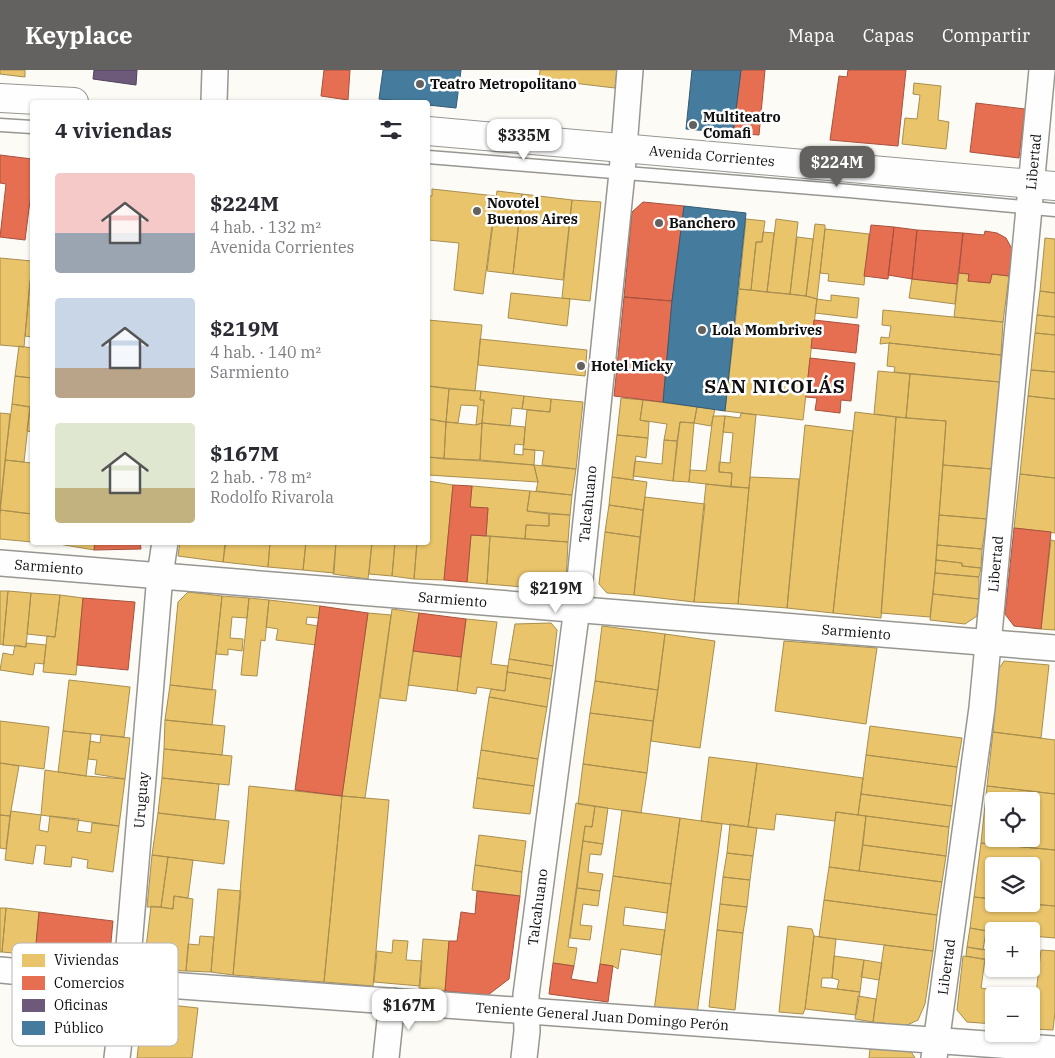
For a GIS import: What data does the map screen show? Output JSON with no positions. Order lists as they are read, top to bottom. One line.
{"streets":{"street":["Avenida Corrientes","Libertad","Talcahuano","Sarmiento","Uruguay","Teniente General Juan Domingo Perón"]},"crossings":[["Avenida Corrientes","Libertad"],["Avenida Corrientes","Talcahuano"],["Libertad","Sarmiento"],["Libertad","Teniente General Juan Domingo Perón"],["Talcahuano","Sarmiento"],["Talcahuano","Teniente General Juan Domingo Perón"],["Sarmiento","Uruguay"]],"districts":["SAN NICOLÁS"],"places":["Teatro Metropolitano","Multiteatro Comafi","Novotel Buenos Aires","Banchero","Lola Mombrives","Hotel Micky"],"legend":["Viviendas","Comercios","Oficinas","Público"],"page":{"header":"Keyplace","nav":["Mapa","Capas","Compartir"],"heading":"4 viviendas","price":["$335M","$224M","$219M","$167M"],"list":[{"name":"$224M","note":"4 hab. · 132 m² · Avenida Corrientes"},{"name":"$219M","note":"4 hab. · 140 m² · Sarmiento"},{"name":"$167M","note":"2 hab. · 78 m² · Rodolfo Rivarola"}],"map_buttons":["+","−"]}}
